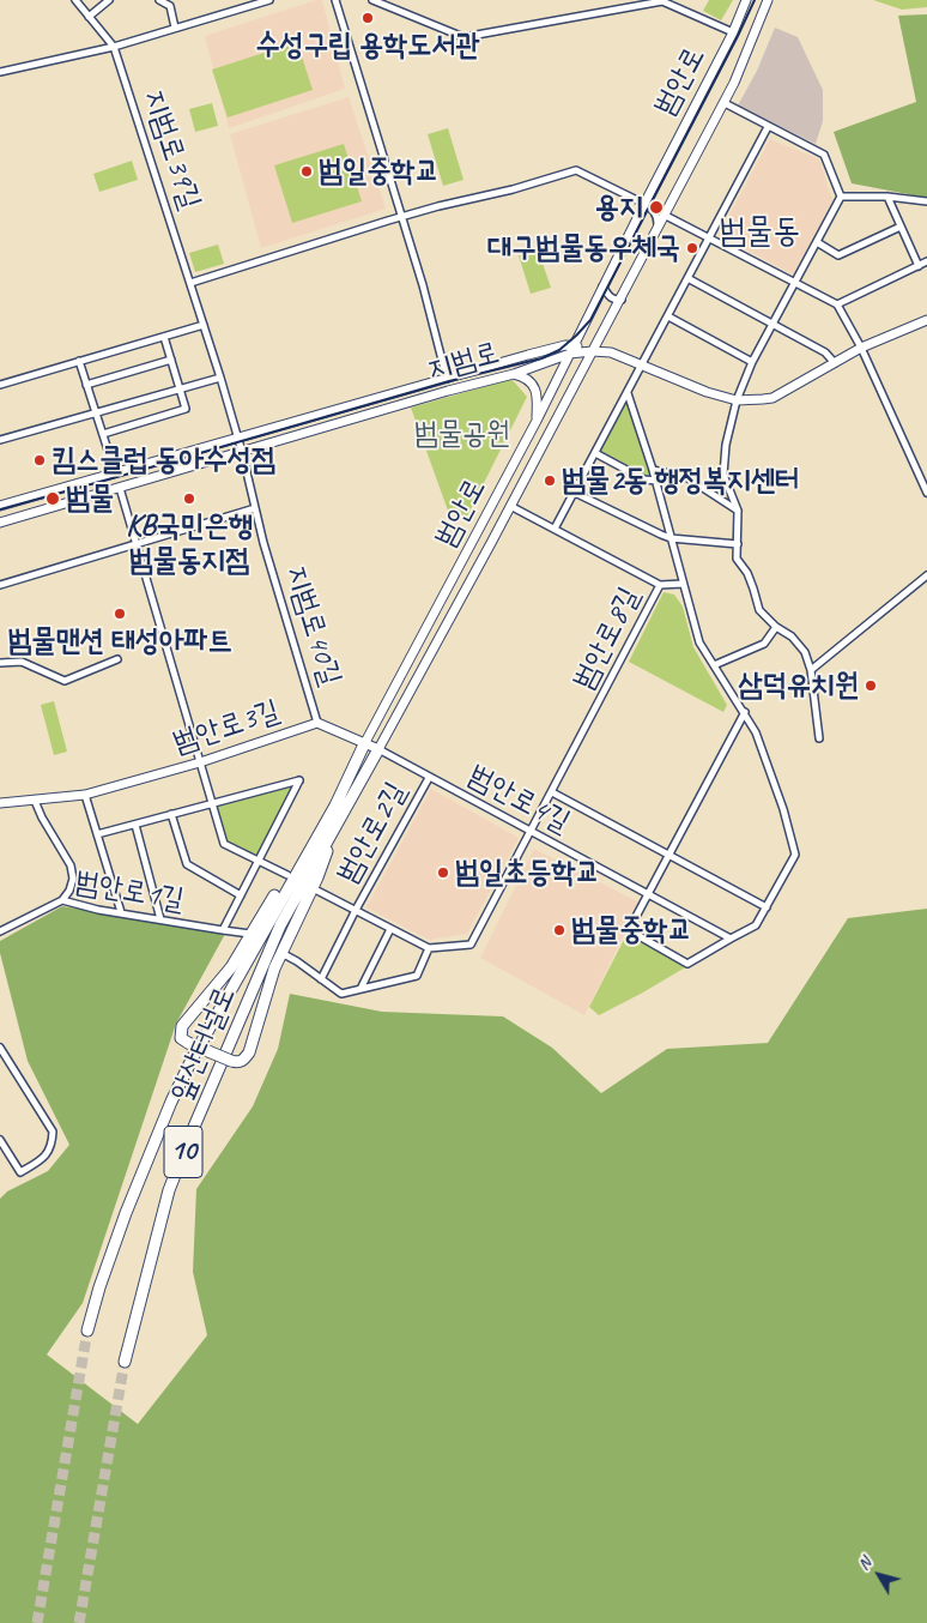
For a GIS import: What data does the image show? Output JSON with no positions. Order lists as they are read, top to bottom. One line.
{"streets":{"highway":["범안로","앞산터널로","10"],"main road":["지범로","범안로3길"],"street":["지범로39길","지범로40길","범안로8길","범안로4길","범안로2길","범안로1길"]},"crossings":[["범안로","지범로"],["범안로","범안로8길"],["범안로","범안로3길"],["범안로","범안로4길"],["범안로","앞산터널로"],["지범로39길","지범로"],["지범로40길","범안로3길"],["범안로8길","범안로4길"],["범안로3길","범안로4길"],["범안로4길","범안로2길"]],"districts":["범물동"],"parks":["범물공원"],"places":["수성구립 용학도서관","범일중학교","용지","대구범물동우체국","킴스클럽 동아수성점","범물2동 행정복지센터","범물","KB국민은행 범물동지점","범물맨션 태성아파트","삼덕유치원","범일초등학교","범물중학교"],"north":"top left"}
